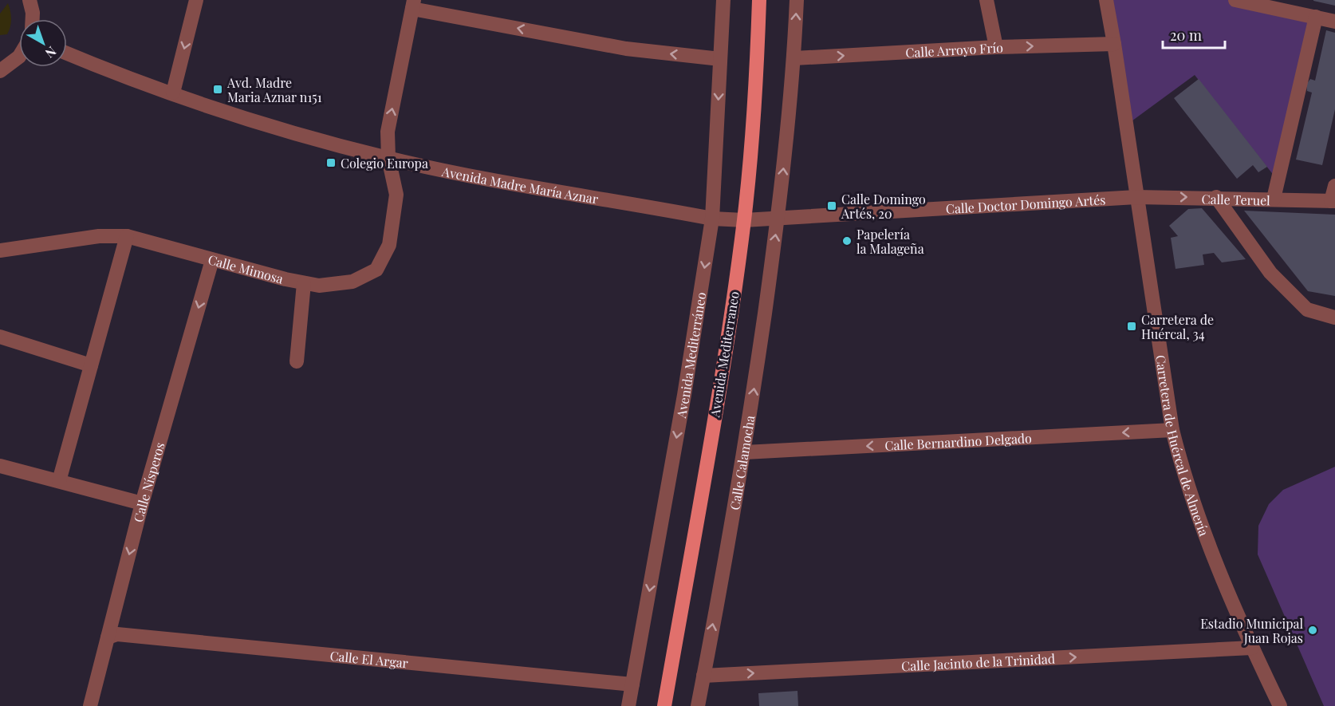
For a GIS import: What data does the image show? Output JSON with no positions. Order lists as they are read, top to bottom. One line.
{"streets":{"main road":["Avenida Mediterraneo"],"street":["Calle Arroyo Frío","Avenida Madre María Aznar","Calle Teruel","Calle Doctor Domingo Artés","Calle Mimosa","Avenida Mediterráneo","Calle Bernardino Delgado","Carretera de Huércal de Almería","Calle Calamocha","Calle Nísperos","Calle El Argar","Calle Jacinto de la Trinidad"]},"crossings":[["Calle Arroyo Frío","Carretera de Huércal de Almería"],["Avenida Madre María Aznar","Calle Doctor Domingo Artés"],["Avenida Madre María Aznar","Calle Mimosa"],["Avenida Madre María Aznar","Avenida Mediterráneo"],["Calle Teruel","Calle Doctor Domingo Artés"],["Calle Teruel","Carretera de Huércal de Almería"],["Calle Doctor Domingo Artés","Avenida Mediterraneo"],["Calle Doctor Domingo Artés","Avenida Mediterráneo"],["Calle Doctor Domingo Artés","Carretera de Huércal de Almería"],["Calle Doctor Domingo Artés","Calle Calamocha"],["Calle Mimosa","Calle Nísperos"],["Avenida Mediterráneo","Calle El Argar"],["Calle Bernardino Delgado","Carretera de Huércal de Almería"],["Calle Bernardino Delgado","Calle Calamocha"],["Carretera de Huércal de Almería","Calle Jacinto de la Trinidad"],["Calle Calamocha","Calle Jacinto de la Trinidad"],["Calle Nísperos","Calle El Argar"]],"one_way":["Calle Arroyo Frío","Calle Teruel","Avenida Mediterráneo","Calle Bernardino Delgado","Calle Calamocha","Calle Jacinto de la Trinidad"],"places":{"transit":["Avd. Madre Maria Aznar n151","Colegio Europa","Calle Domingo Artés, 20","Carretera de Huércal, 34"],"other":["Papelería la Malageña","Estadio Municipal Juan Rojas"]},"scale_bar":"20 m","north":"bottom right"}
